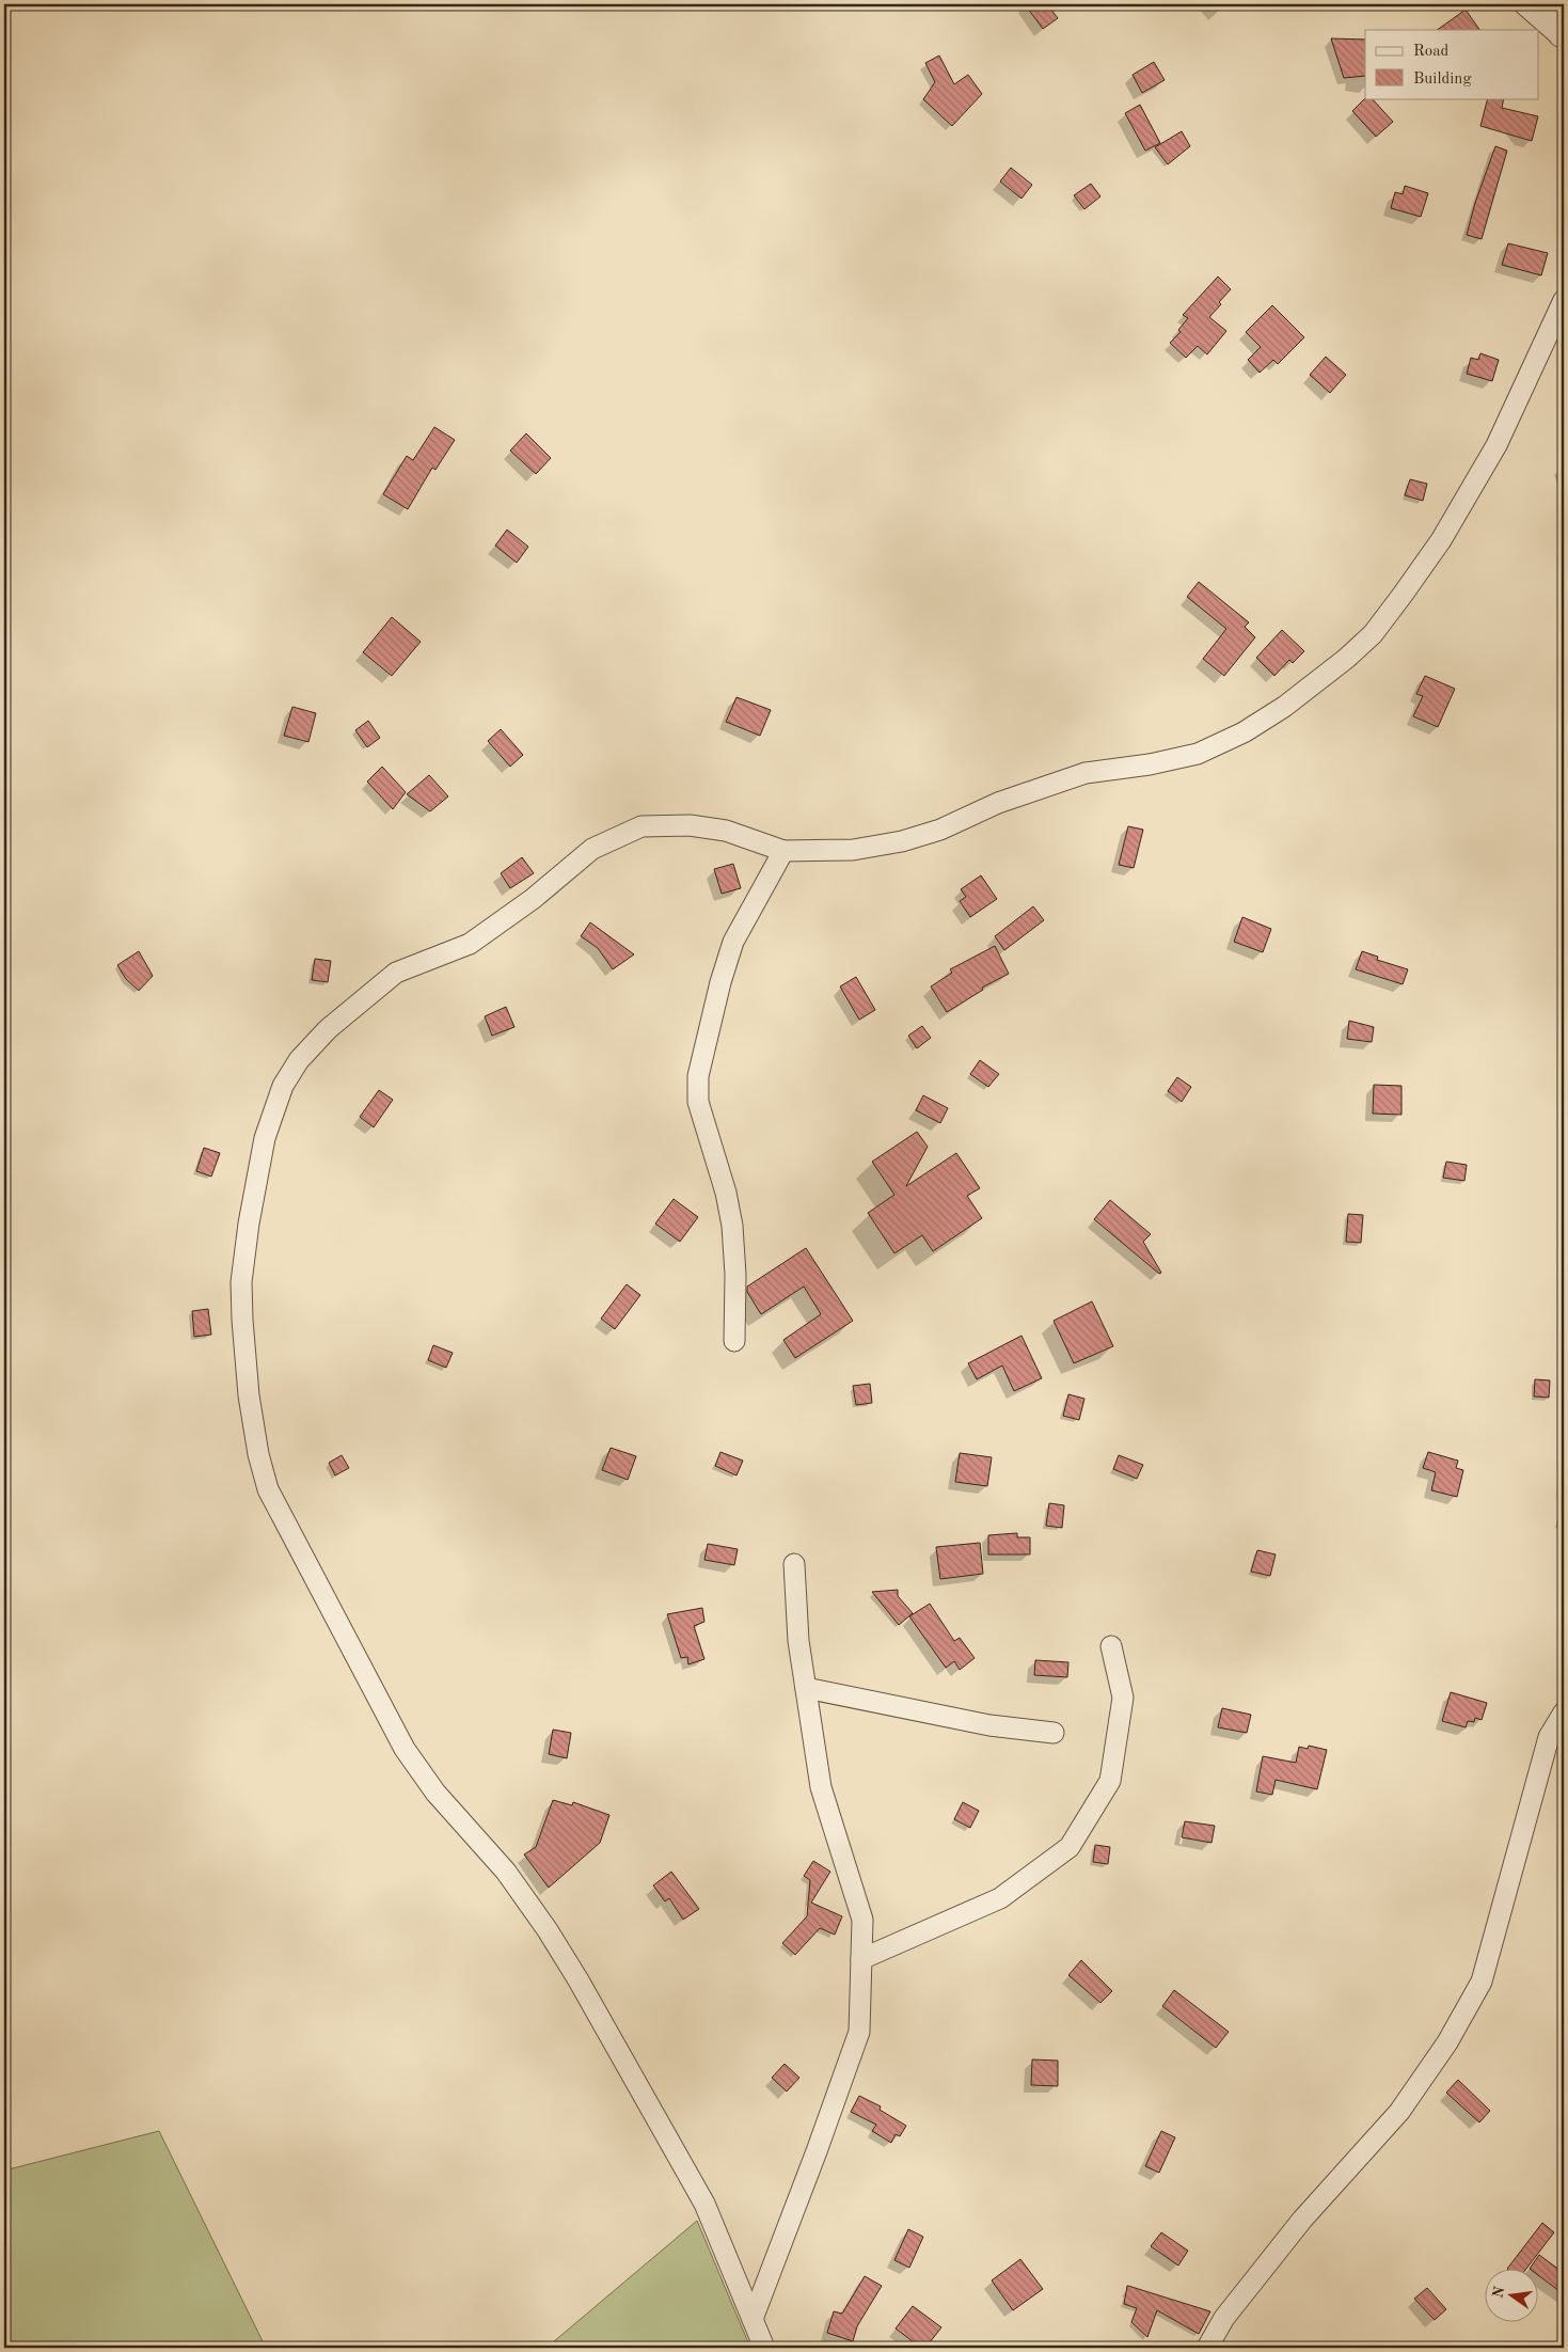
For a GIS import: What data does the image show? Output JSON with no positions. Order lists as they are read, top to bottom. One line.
{"legend":["Road","Building"],"north":"left"}
